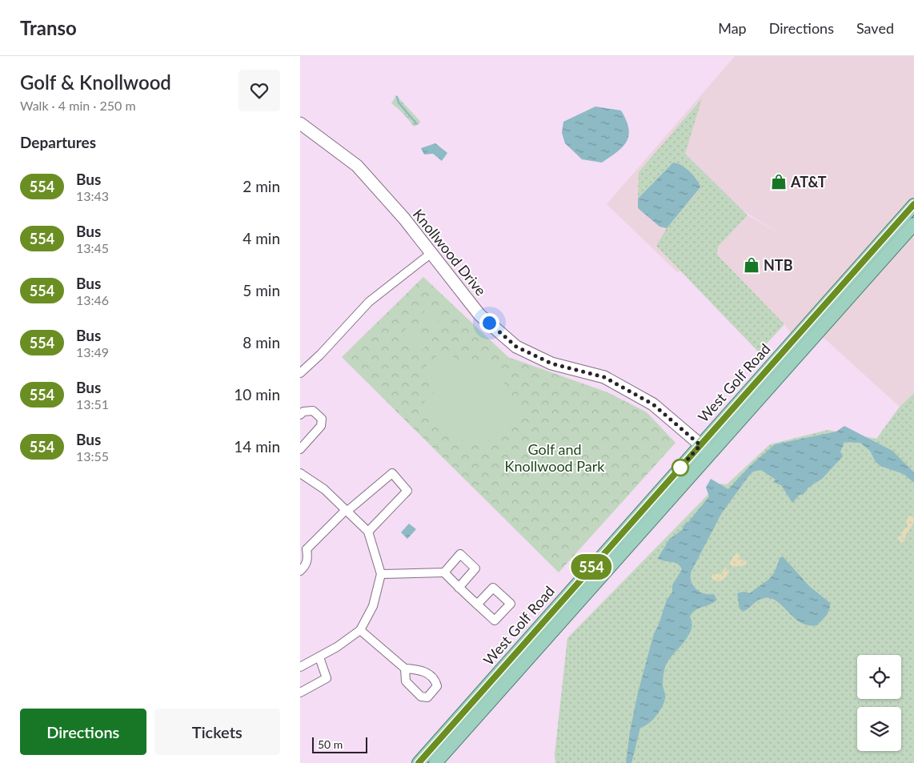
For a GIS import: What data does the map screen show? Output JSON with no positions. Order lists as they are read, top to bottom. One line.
{"streets":{"main road":["West Golf Road"],"street":["Knollwood Drive"]},"crossings":[["Knollwood Drive","West Golf Road"]],"parks":["Golf and Knollwood Park"],"places":{"shop":["AT&T","NTB"]},"lines":["bus line 554"],"scale_bar":"50 m","page":{"header":"Transo","nav":["Map","Directions","Saved"],"heading":[["Golf & Knollwood","Walk · 4 min · 250 m"],"Departures"],"on_map":"554","list":[{"mark":"554","name":"Bus","note":"13:43","value":"2 min"},{"mark":"554","name":"Bus","note":"13:45","value":"4 min"},{"mark":"554","name":"Bus","note":"13:46","value":"5 min"},{"mark":"554","name":"Bus","note":"13:49","value":"8 min"},{"mark":"554","name":"Bus","note":"13:51","value":"10 min"},{"mark":"554","name":"Bus","note":"13:55","value":"14 min"}],"buttons":["Directions","Tickets"],"scale":"50 m"}}
